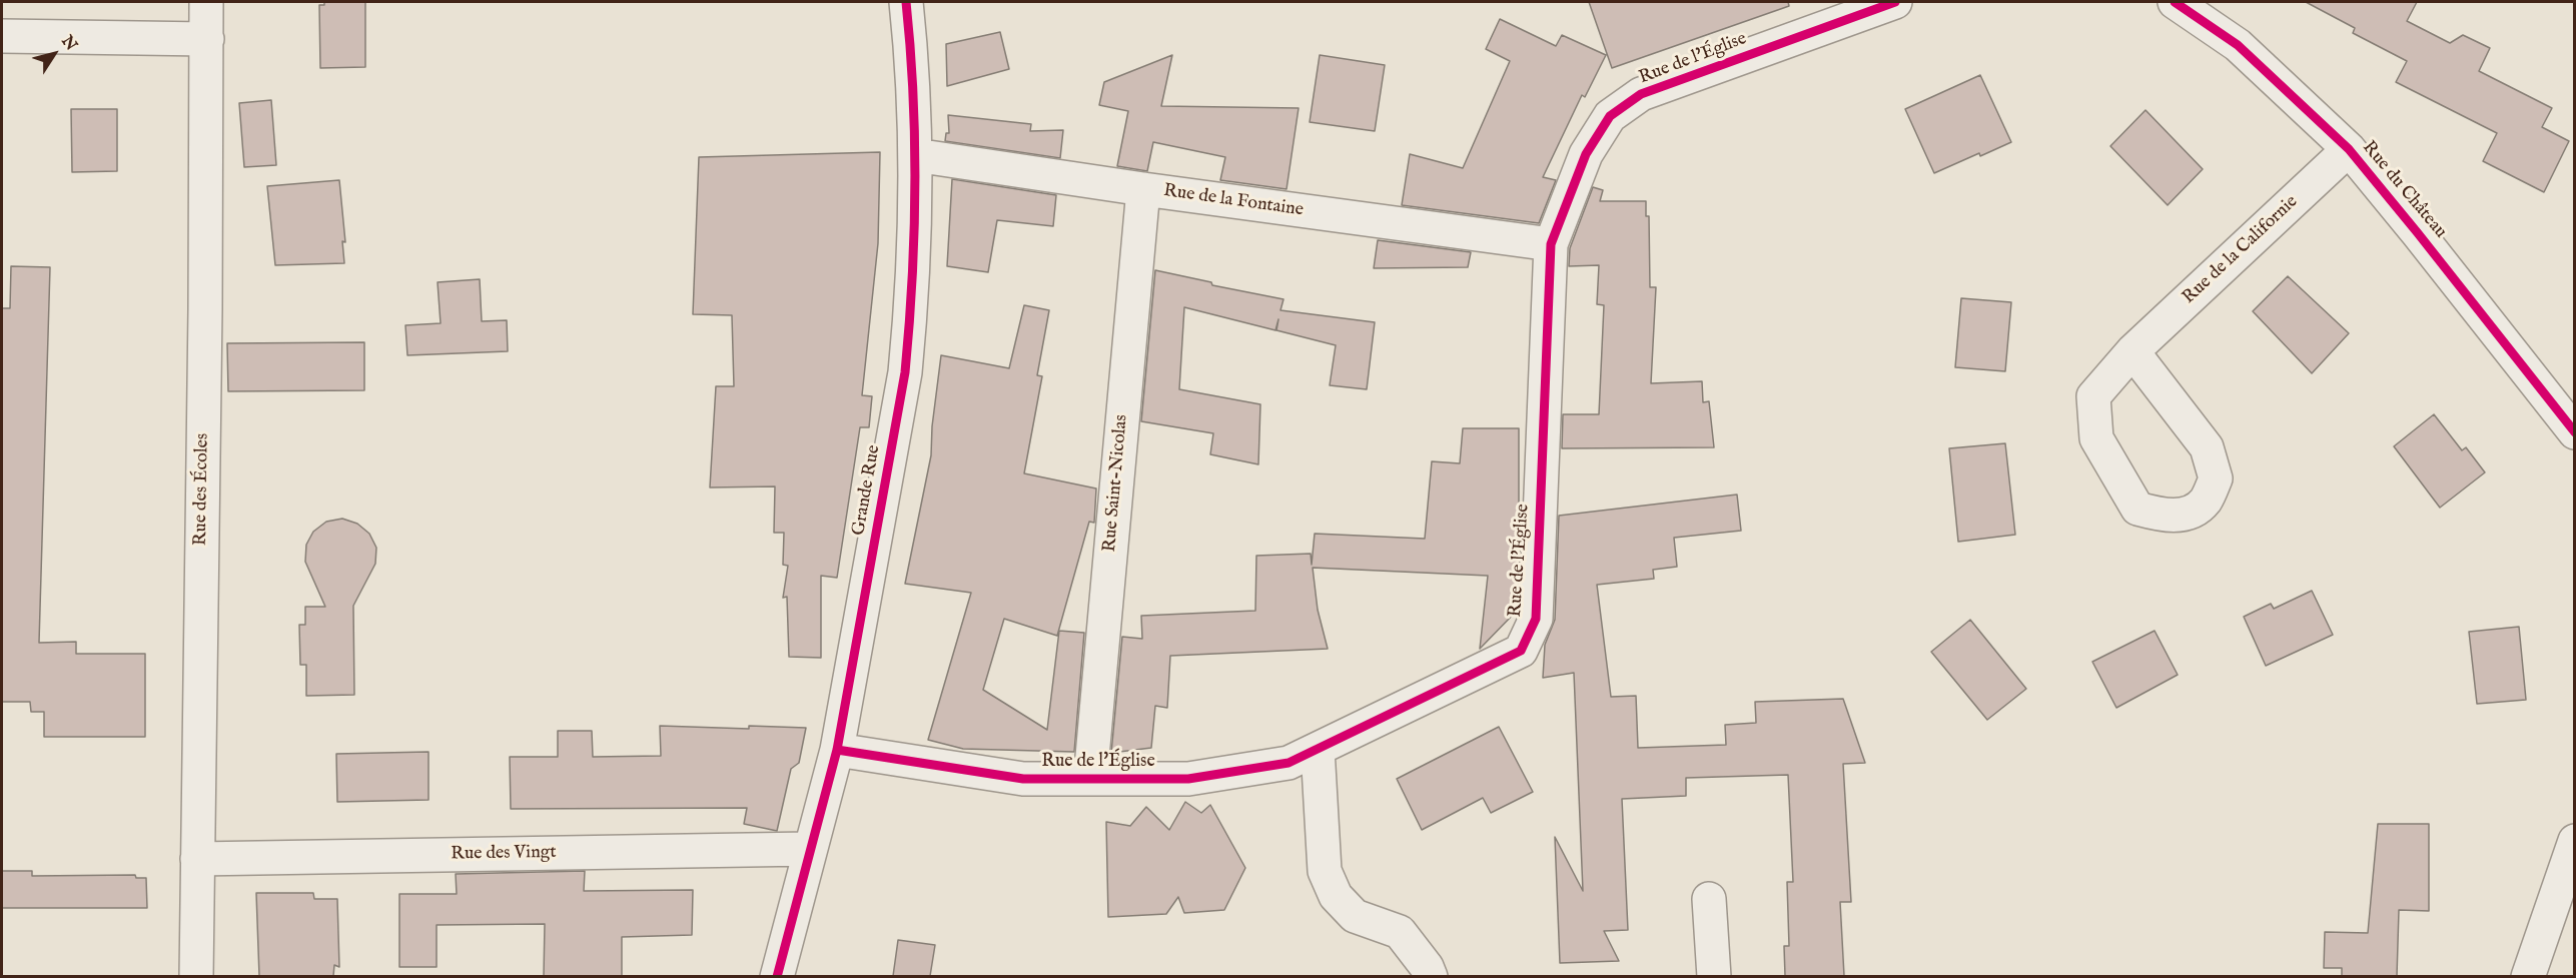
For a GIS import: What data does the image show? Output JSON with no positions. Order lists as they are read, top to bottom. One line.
{"streets":{"street":["Rue de l'Église","Rue du Château","Rue de la Fontaine","Rue de la Californie","Rue Saint-Nicolas","Rue des Écoles","Grande Rue","Rue des Vingt"]},"crossings":[["Rue de l'Église","Rue de la Fontaine"],["Rue de l'Église","Rue Saint-Nicolas"],["Rue de l'Église","Grande Rue"],["Rue du Château","Rue de la Californie"],["Rue de la Fontaine","Rue Saint-Nicolas"],["Rue de la Fontaine","Grande Rue"],["Rue des Écoles","Rue des Vingt"],["Grande Rue","Rue des Vingt"]],"north":"top right"}
